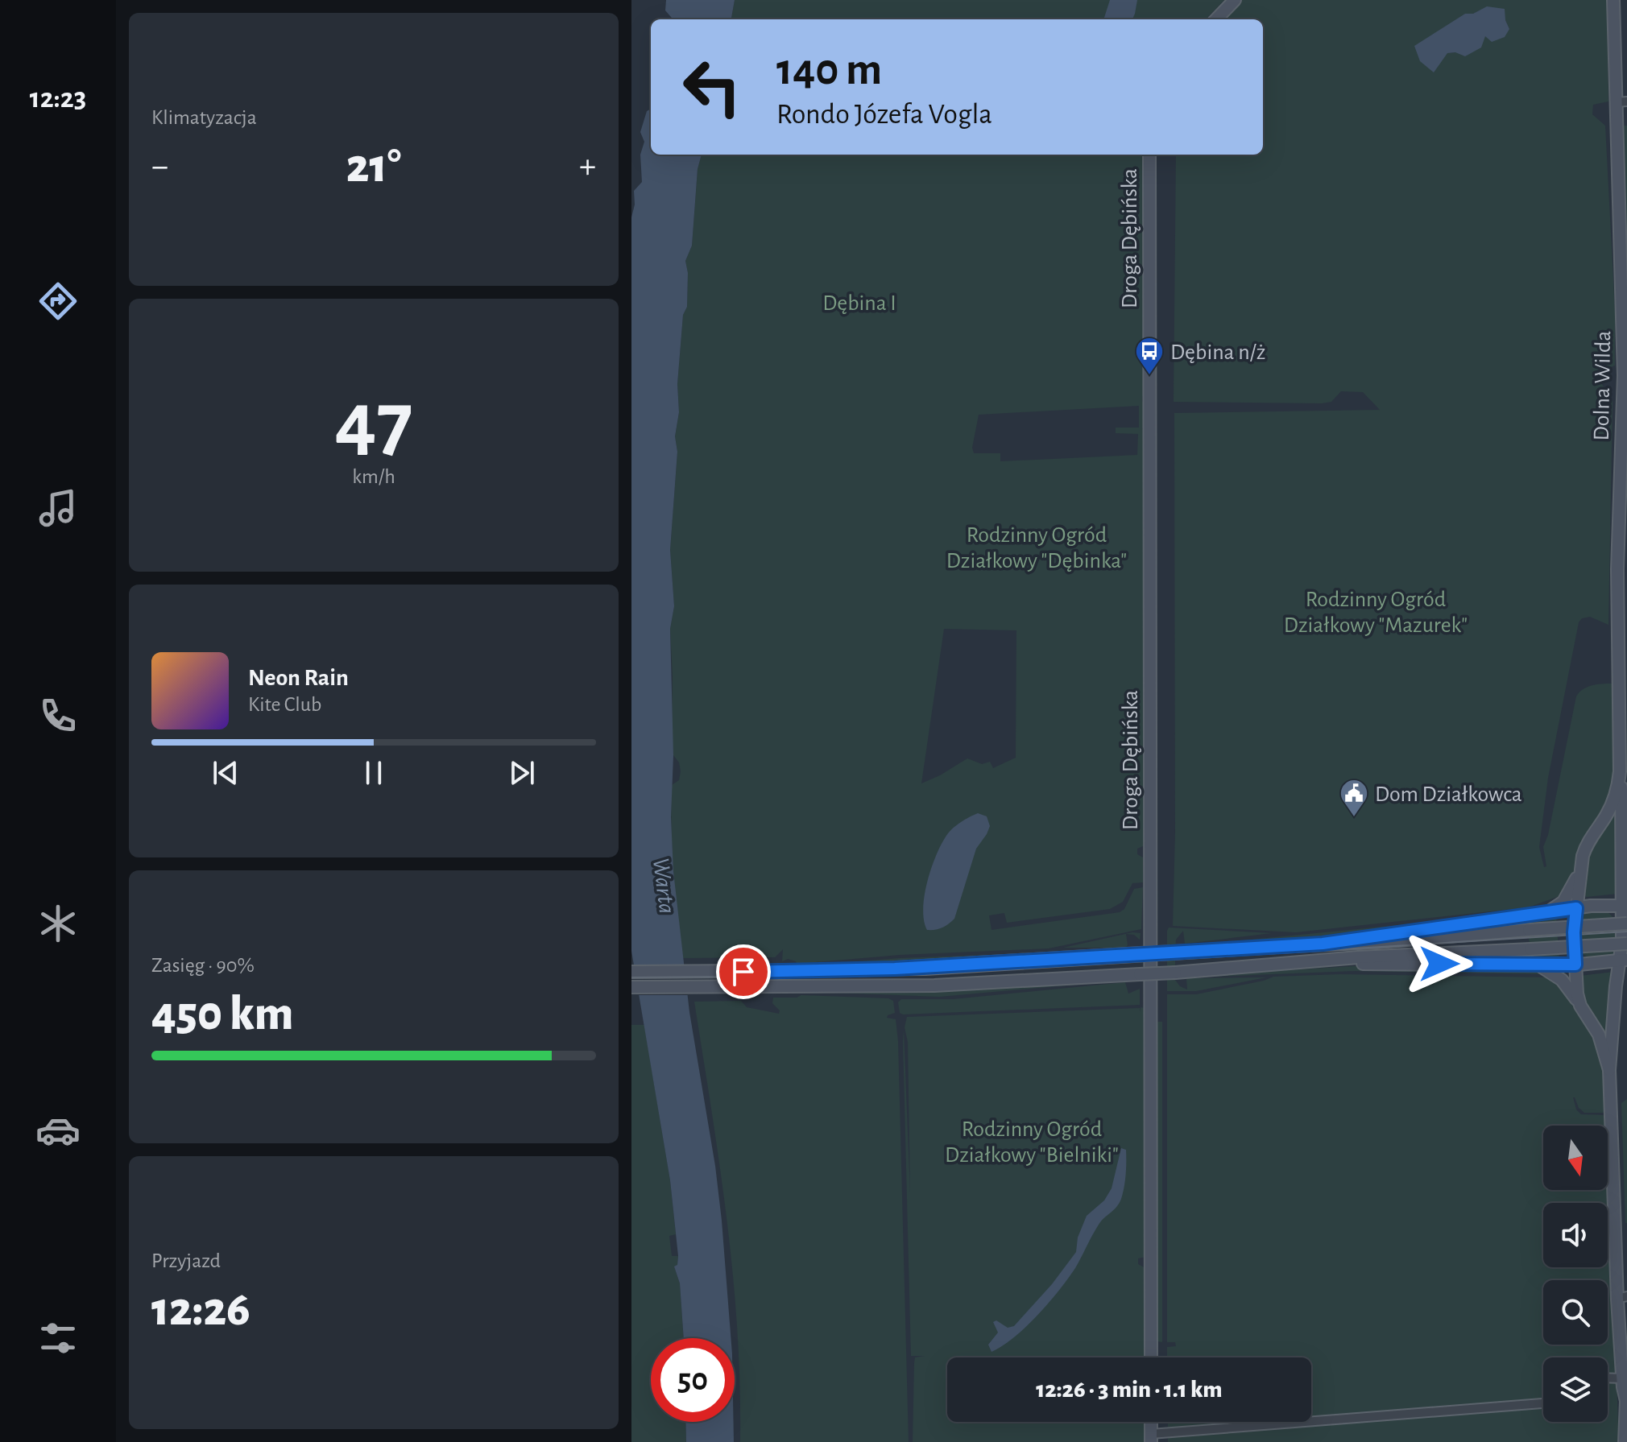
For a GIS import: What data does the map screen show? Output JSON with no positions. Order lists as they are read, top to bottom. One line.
{"streets":{"main road":["Droga Dębińska","Dolna Wilda"]},"water":["Warta"],"parks":["Dębina I","Rodzinny Ogród Działkowy \"Dębinka\"","Rodzinny Ogród Działkowy \"Mazurek\"","Rodzinny Ogród Działkowy \"Bielniki\""],"places":{"bus stop":["Dębina n/ż"],"public building":["Dom Działkowca"]},"north":"bottom","page":{"tabs":"12:23","tile":["Klimatyzacja",["47","km/h"],["Zasięg · 90%","450 km"],["Przyjazd","12:26"]],"turn":["140 m","Rondo Józefa Vogla"],"heat":["−","21°","+"],"song":["Neon Rain","Kite Club"],"limit":"50","trip":"12:26 · 3 min · 1.1 km"}}
